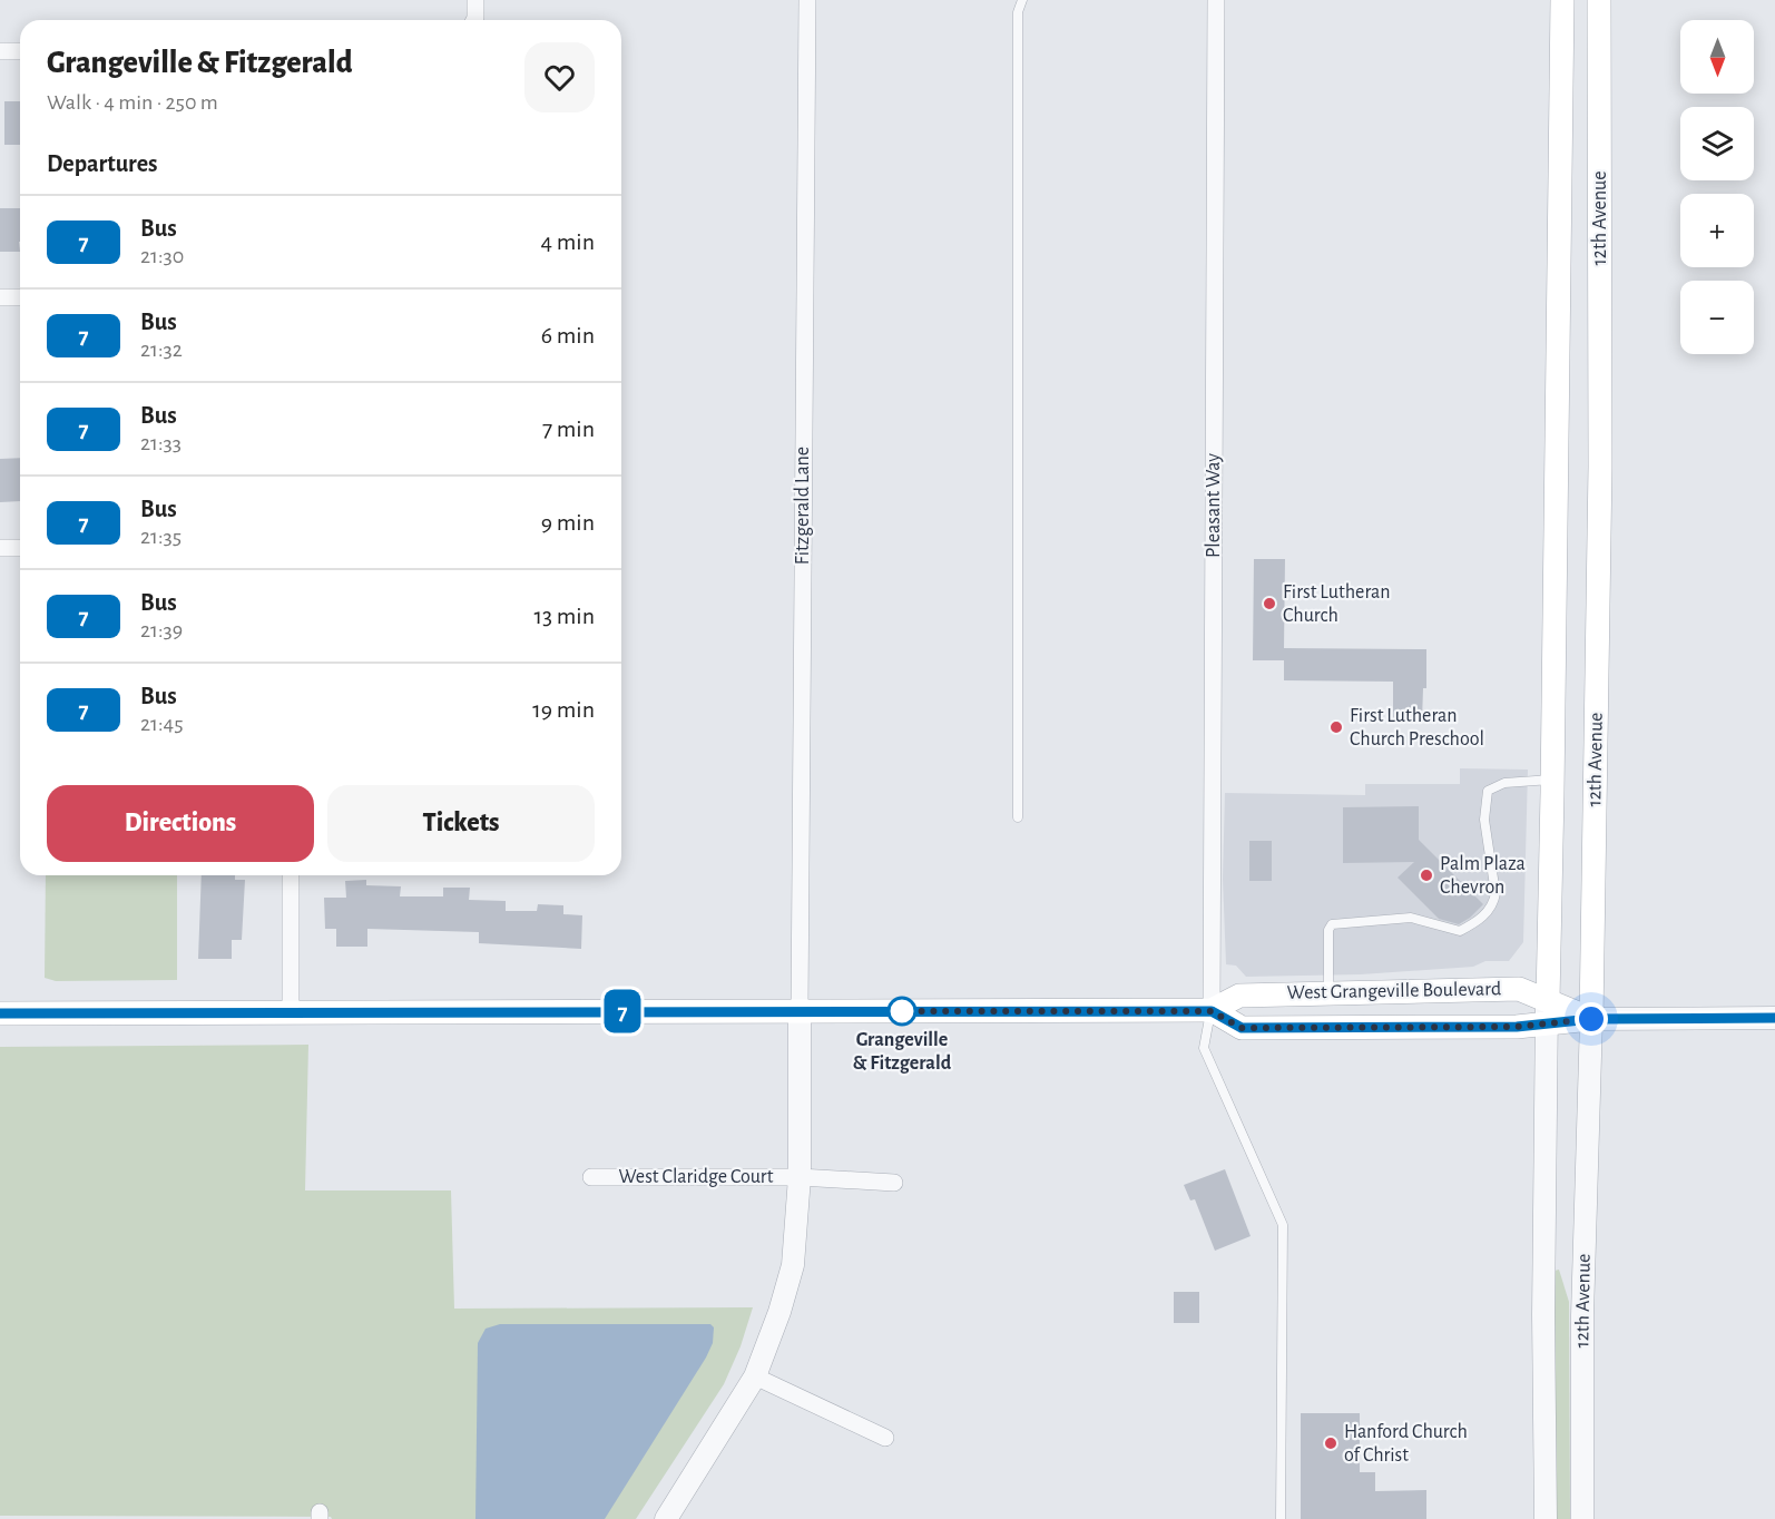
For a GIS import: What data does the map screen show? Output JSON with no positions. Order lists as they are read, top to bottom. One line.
{"streets":{"main road":["12th Avenue","West Grangeville Boulevard"],"street":["Fitzgerald Lane","Pleasant Way","West Claridge Court"]},"crossings":[["12th Avenue","West Grangeville Boulevard"],["Fitzgerald Lane","West Grangeville Boulevard"],["Pleasant Way","West Grangeville Boulevard"]],"places":["First Lutheran Church","First Lutheran Church Preschool","Palm Plaza Chevron","Grangeville & Fitzgerald","Hanford Church of Christ"],"lines":["bus line 7"],"north":"bottom","page":{"on_map":"7","map_buttons":["+","−"],"heading":[["Grangeville & Fitzgerald","Walk · 4 min · 250 m"],"Departures"],"list":[{"mark":"7","name":"Bus","note":"21:30","value":"4 min"},{"mark":"7","name":"Bus","note":"21:32","value":"6 min"},{"mark":"7","name":"Bus","note":"21:33","value":"7 min"},{"mark":"7","name":"Bus","note":"21:35","value":"9 min"},{"mark":"7","name":"Bus","note":"21:39","value":"13 min"},{"mark":"7","name":"Bus","note":"21:45","value":"19 min"}],"buttons":["Directions","Tickets"]}}
